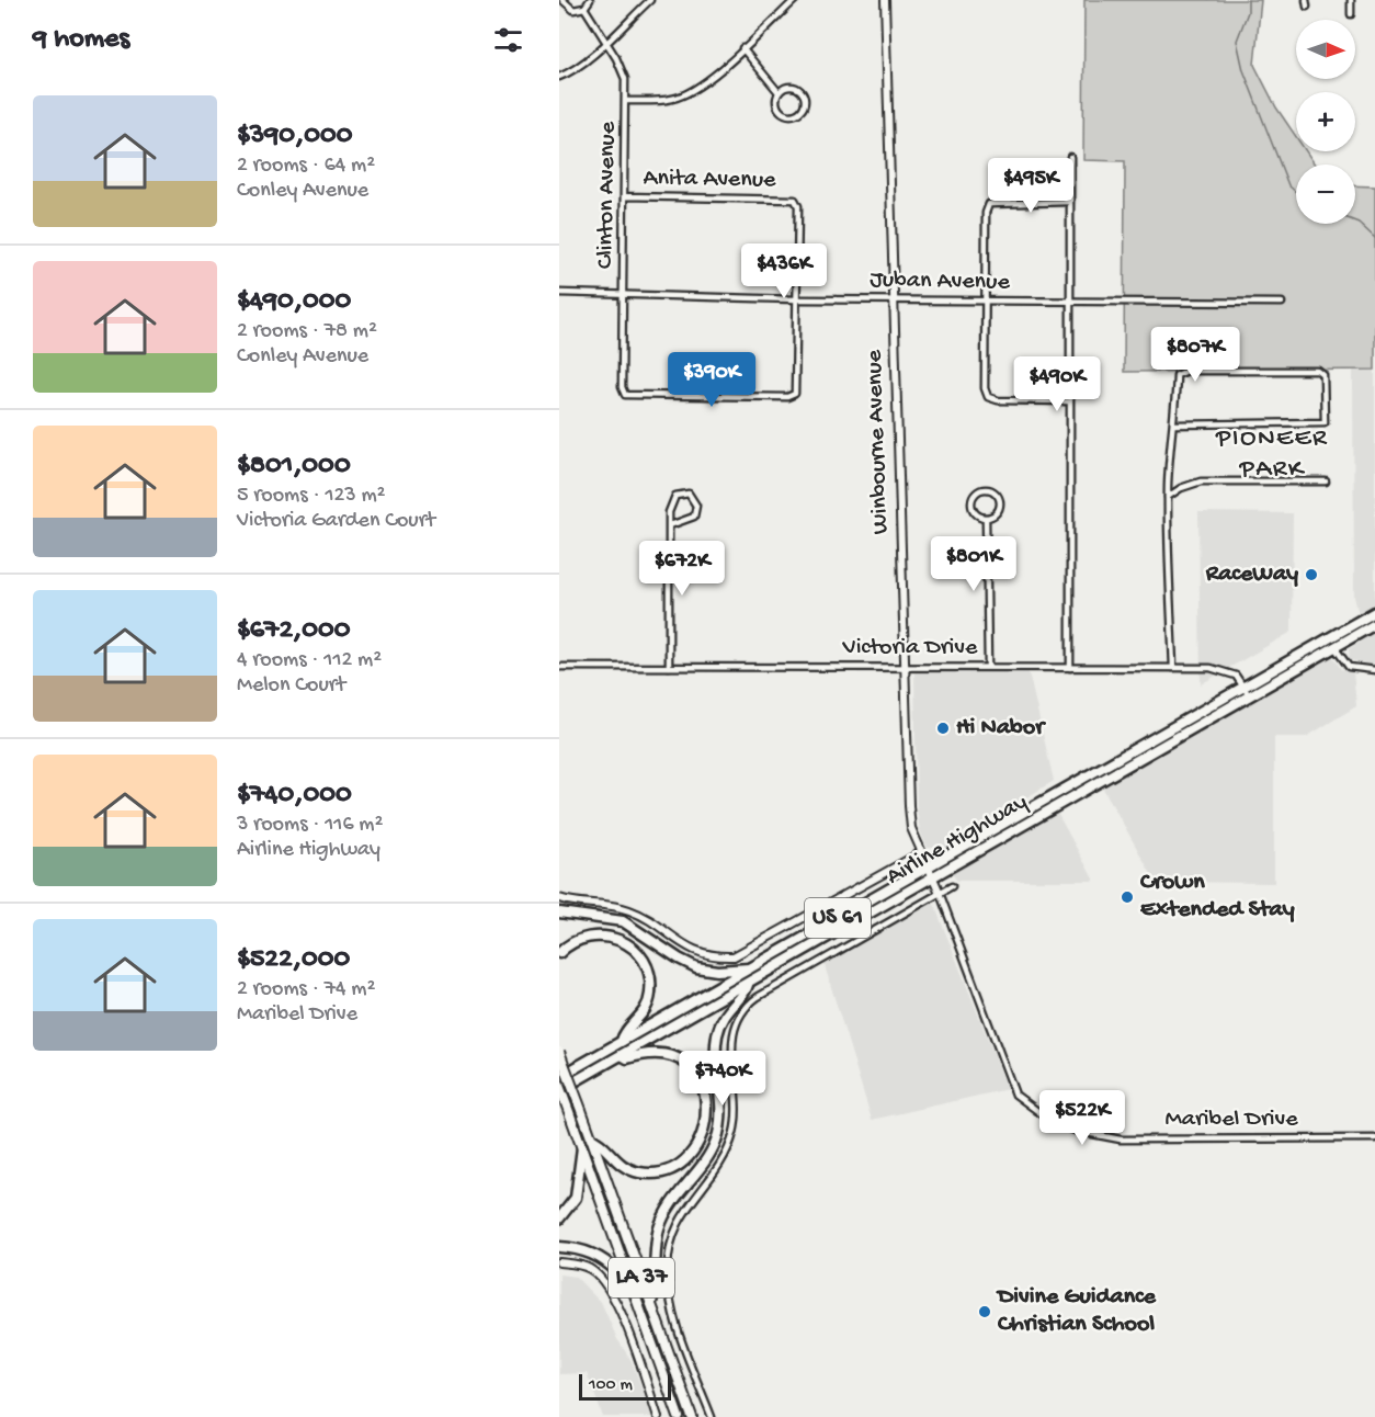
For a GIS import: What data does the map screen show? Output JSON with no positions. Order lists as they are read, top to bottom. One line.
{"streets":{"highway":["Airline Highway","US 61"],"main road":["LA 37"],"street":["Anita Avenue","Clinton Avenue","Juban Avenue","Winbourne Avenue","Victoria Drive","Maribel Drive"]},"crossings":[["Anita Avenue","Clinton Avenue"],["Anita Avenue","Juban Avenue"],["Clinton Avenue","Juban Avenue"],["Juban Avenue","Winbourne Avenue"],["Winbourne Avenue","Victoria Drive"],["Winbourne Avenue","Airline Highway"],["Winbourne Avenue","Maribel Drive"],["Victoria Drive","Airline Highway"],["Airline Highway","Maribel Drive"]],"districts":["PIONEER PARK"],"places":["RaceWay","Hi Nabor","Crown Extended Stay","Divine Guidance Christian School"],"scale_bar":"100 m","north":"right","page":{"heading":"9 homes","map_buttons":["+","−"],"list":[{"name":"$390,000","note":"2 rooms · 64 m² · Conley Avenue"},{"name":"$490,000","note":"2 rooms · 78 m² · Conley Avenue"},{"name":"$801,000","note":"5 rooms · 123 m² · Victoria Garden Court"},{"name":"$672,000","note":"4 rooms · 112 m² · Melon Court"},{"name":"$740,000","note":"3 rooms · 116 m² · Airline Highway"},{"name":"$522,000","note":"2 rooms · 74 m² · Maribel Drive"}],"price":["$495K","$436K","$807K","$390K","$490K","$801K","$672K","$740K","$522K"],"scale":"100 m"}}
